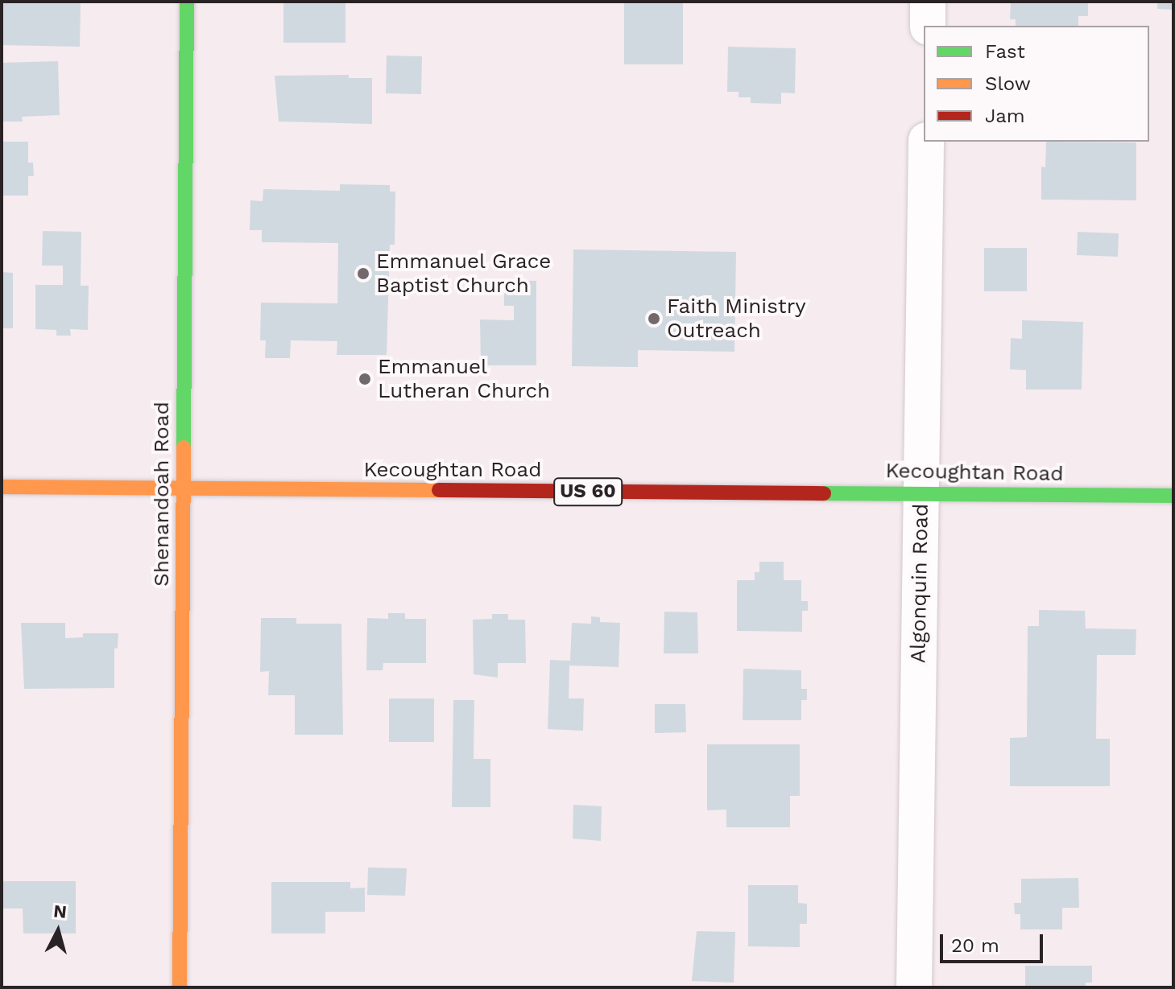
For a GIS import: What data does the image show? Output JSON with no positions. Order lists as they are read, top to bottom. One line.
{"streets":{"main road":["Kecoughtan Road","US 60","Shenandoah Road"],"street":["Algonquin Road"]},"crossings":[["Kecoughtan Road","Shenandoah Road"],["Kecoughtan Road","Algonquin Road"]],"places":["Emmanuel Grace Baptist Church","Faith Ministry Outreach","Emmanuel Lutheran Church"],"legend":["Fast","Slow","Jam"],"scale_bar":"20 m","north":"top"}
